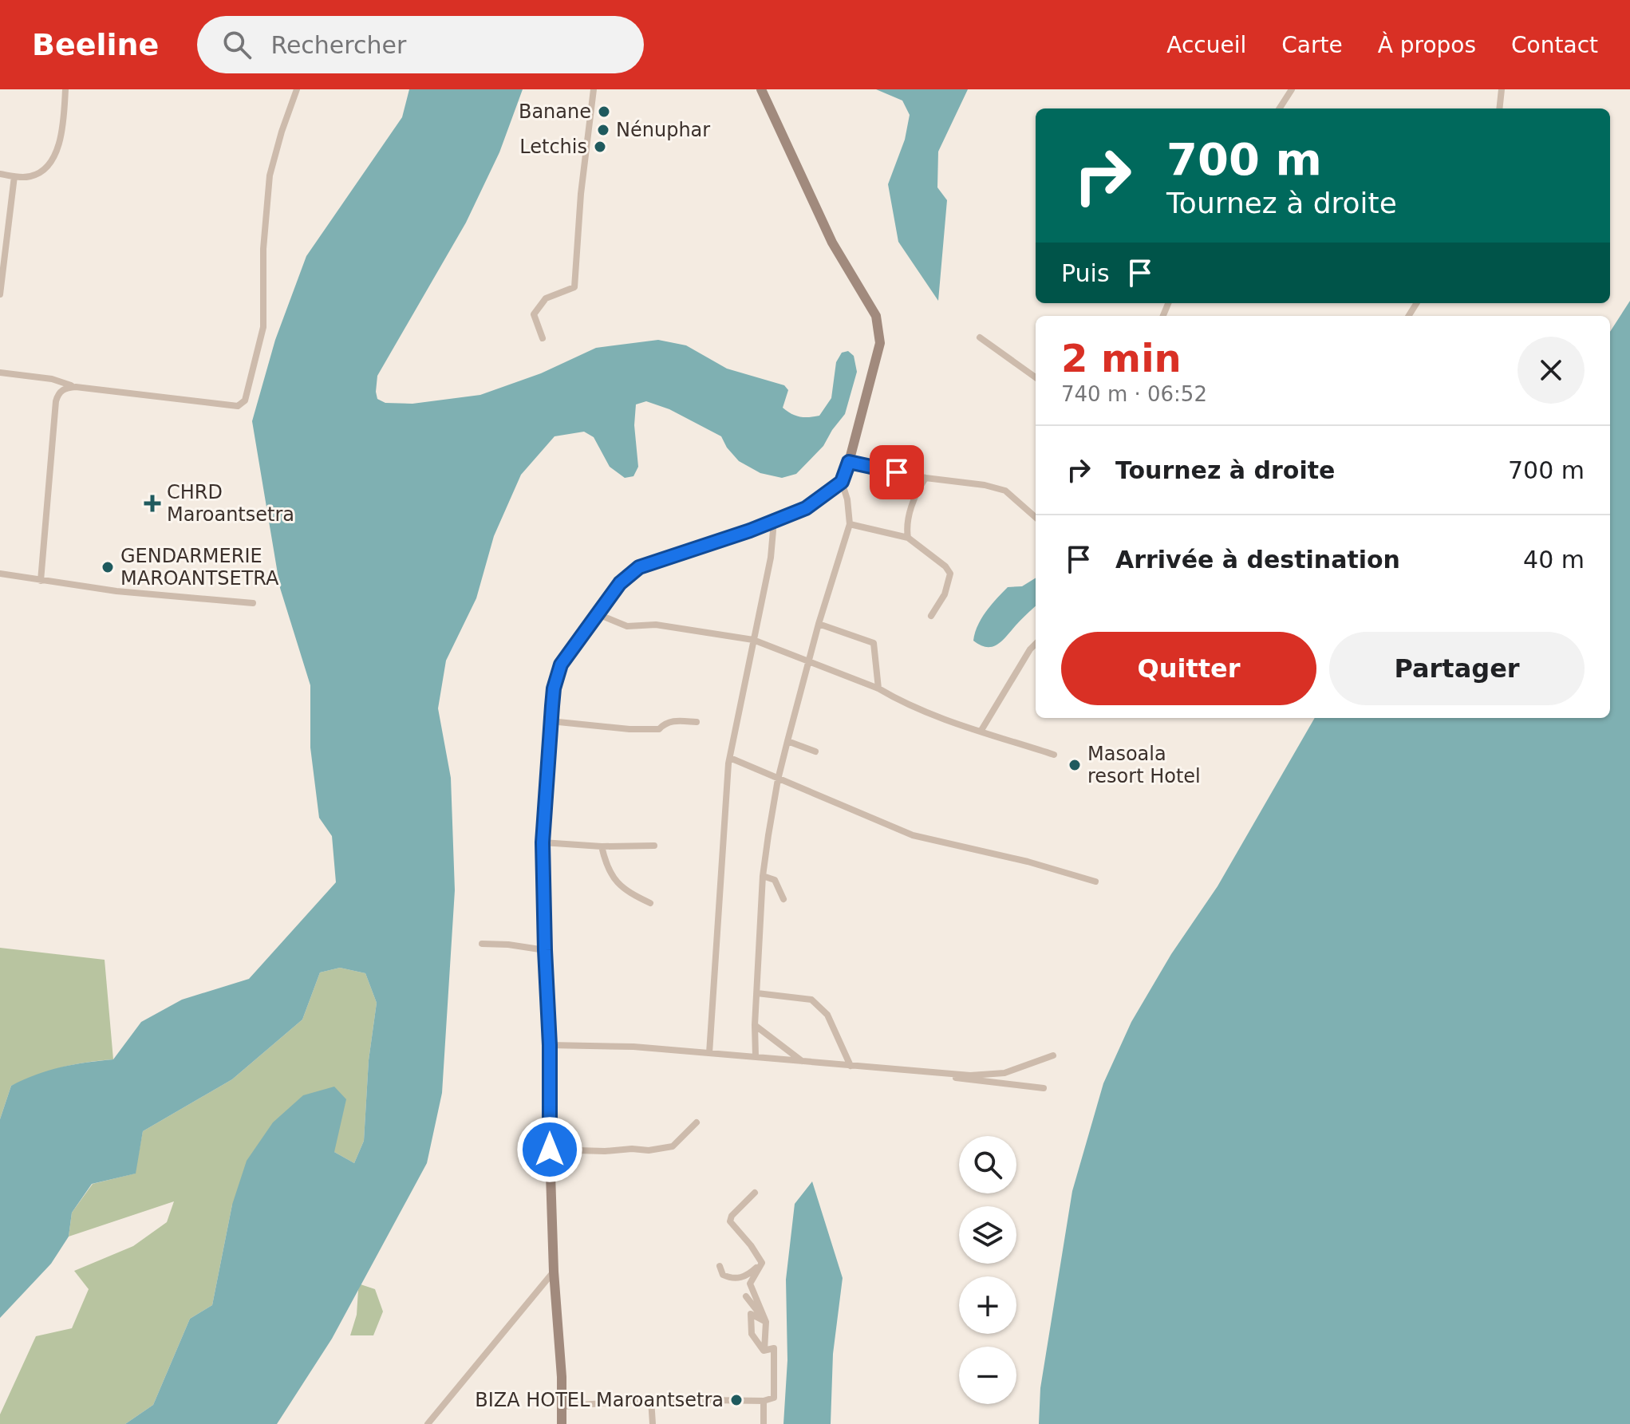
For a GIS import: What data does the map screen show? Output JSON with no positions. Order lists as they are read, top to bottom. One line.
{"places":{"other":["Banane","Nénuphar","Letchis","GENDARMERIE MAROANTSETRA","Masoala resort Hotel","BIZA HOTEL Maroantsetra"],"health":["CHRD Maroantsetra"]},"page":{"header":"Beeline","search":"Rechercher","nav":["Accueil","Carte","À propos","Contact"],"turn":["700 m","Tournez à droite"],"then":"Puis","heading":["2 min","740 m · 06:52"],"list":[{"name":"Tournez à droite","value":"700 m"},{"name":"Arrivée à destination","value":"40 m"}],"buttons":["Quitter","Partager"],"map_buttons":["+","−"]}}
